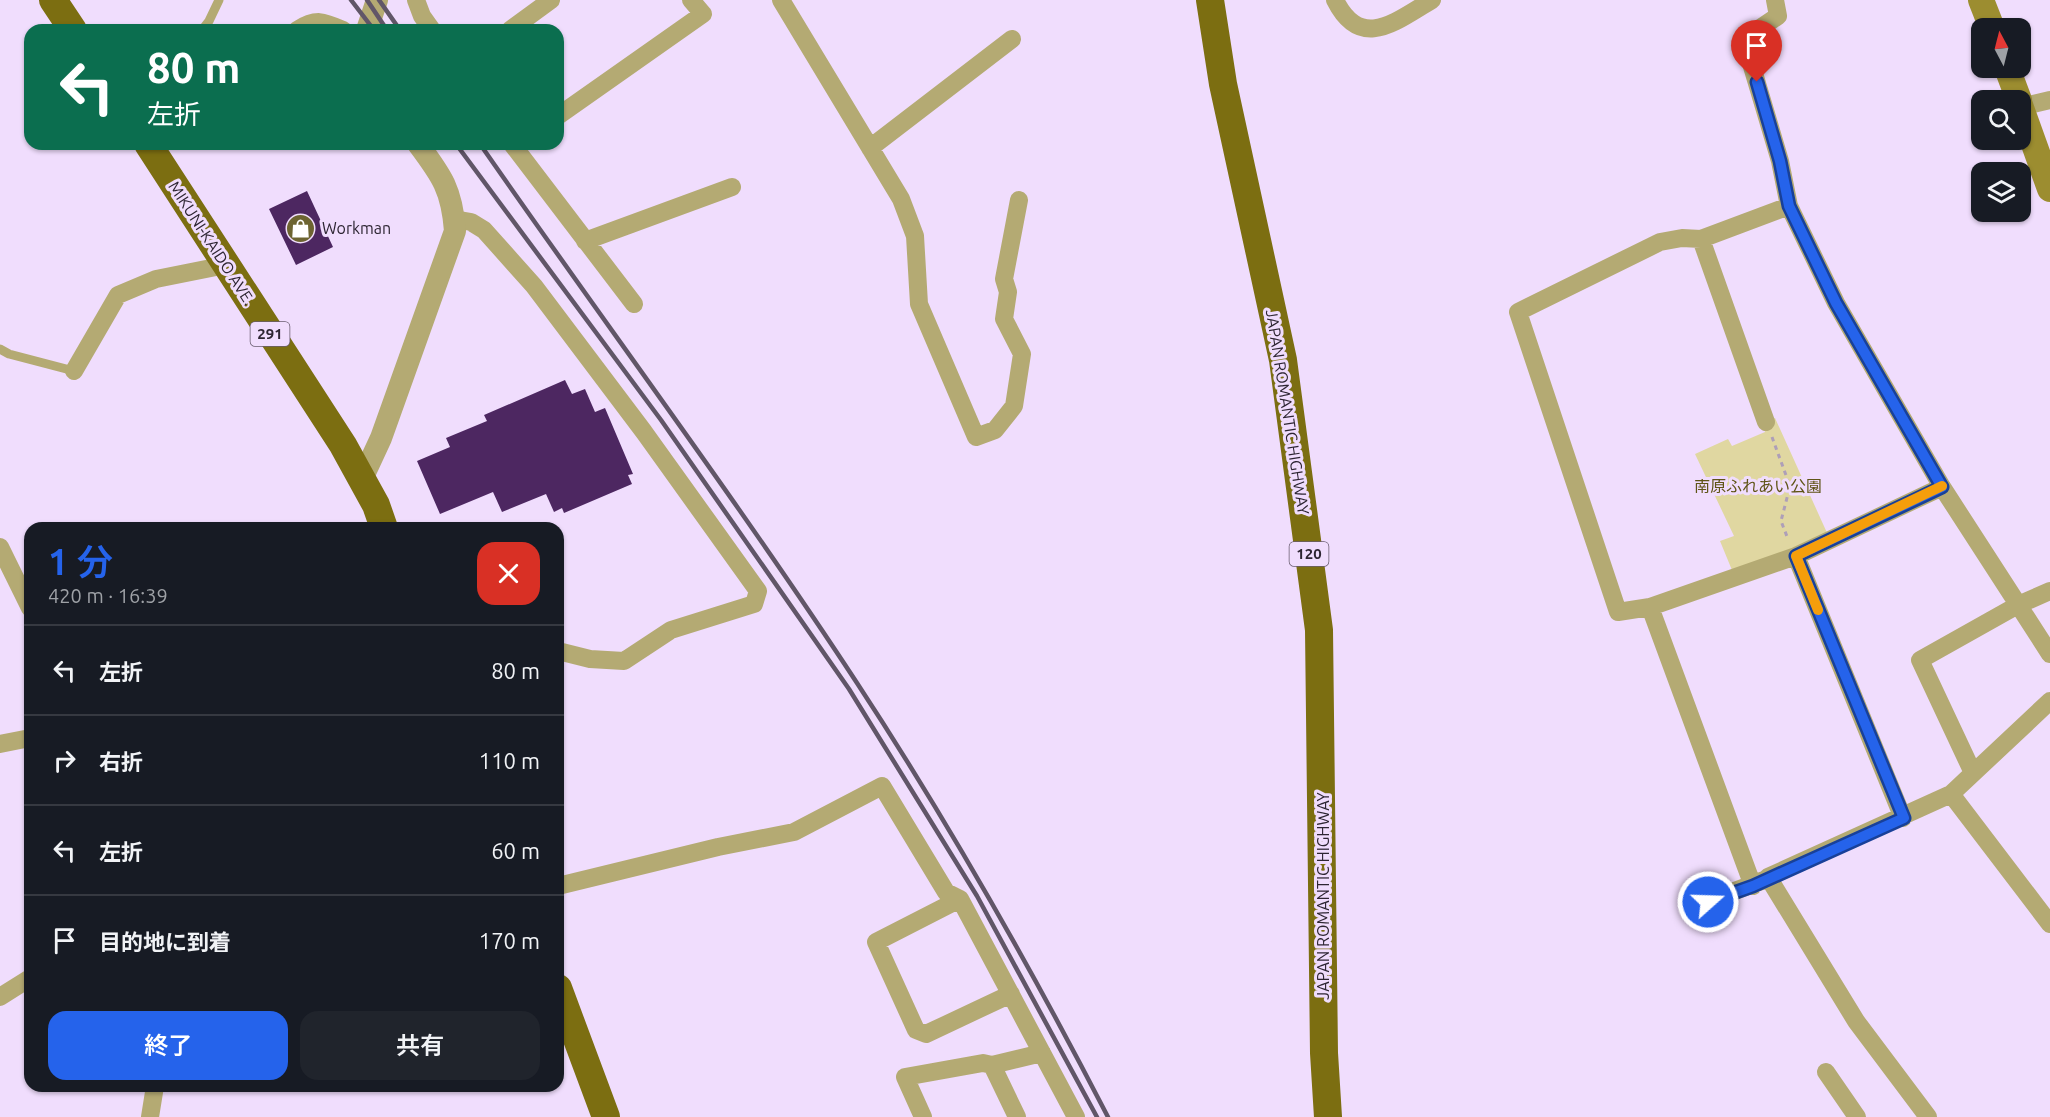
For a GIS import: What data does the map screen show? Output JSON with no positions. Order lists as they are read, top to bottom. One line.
{"streets":{"highway":["MIKUNI-KAIDO AVE.","291","JAPAN ROMANTIC HIGHWAY","120"]},"parks":["南原ふれあい公園"],"places":{"shop":["Workman"]},"north":"top","page":{"turn":["80 m","左折"],"heading":["1 分","420 m · 16:39"],"list":[{"name":"左折","value":"80 m"},{"name":"右折","value":"110 m"},{"name":"左折","value":"60 m"},{"name":"目的地に到着","value":"170 m"}],"buttons":["終了","共有"]}}
